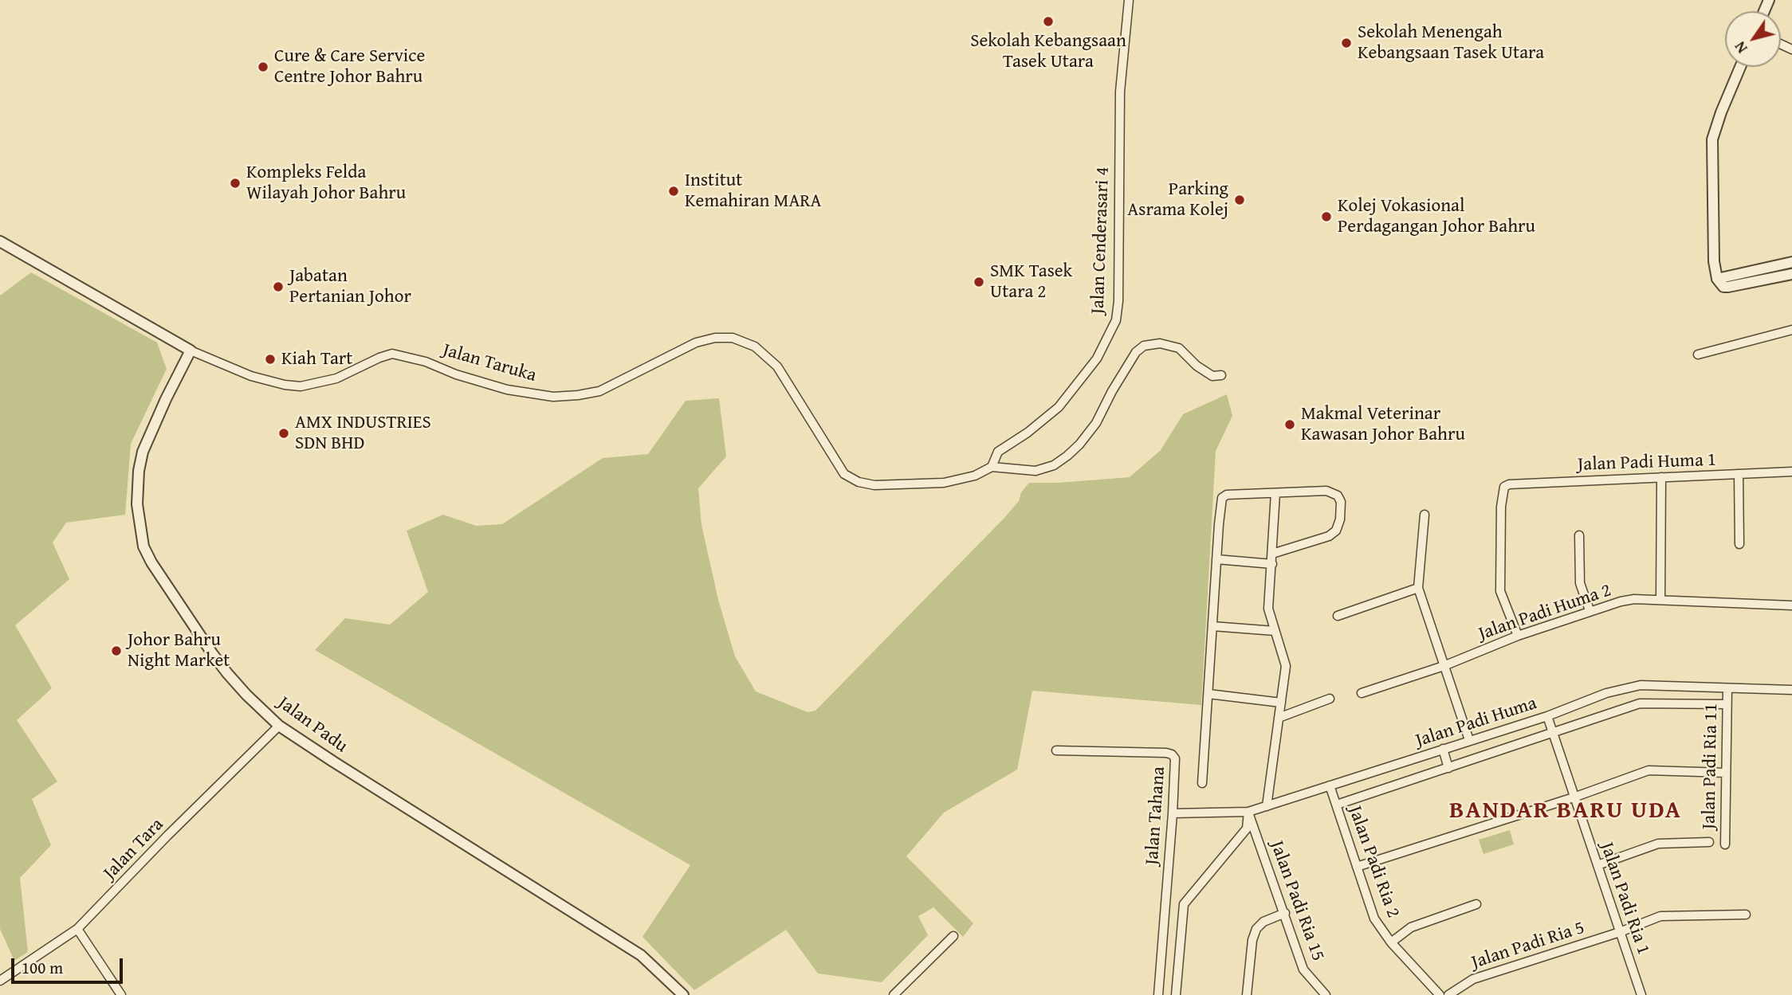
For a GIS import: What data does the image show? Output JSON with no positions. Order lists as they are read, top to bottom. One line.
{"streets":{"street":["Jalan Cenderasari 4","Jalan Taruka","Jalan Padi Huma 1","Jalan Padi Huma 2","Jalan Padi Huma","Jalan Padu","Jalan Padi Ria 11","Jalan Tahana","Jalan Tara","Jalan Padi Ria 2","Jalan Padi Ria 1","Jalan Padi Ria 15","Jalan Padi Ria 5"]},"crossings":[["Jalan Cenderasari 4","Jalan Taruka"],["Jalan Taruka","Jalan Padu"],["Jalan Padi Huma 1","Jalan Padi Huma 2"],["Jalan Padi Huma","Jalan Padi Ria 11"],["Jalan Padi Huma","Jalan Tahana"],["Jalan Padi Huma","Jalan Padi Ria 2"],["Jalan Padi Huma","Jalan Padi Ria 1"],["Jalan Padi Huma","Jalan Padi Ria 15"],["Jalan Padu","Jalan Tara"],["Jalan Padi Ria 1","Jalan Padi Ria 5"]],"districts":["BANDAR BARU UDA"],"places":["Sekolah Kebangsaan Tasek Utara","Sekolah Menengah Kebangsaan Tasek Utara","Cure & Care Service Centre Johor Bahru","Kompleks Felda Wilayah Johor Bahru","Institut Kemahiran MARA","Parking Asrama Kolej","Kolej Vokasional Perdagangan Johor Bahru","SMK Tasek Utara 2","Jabatan Pertanian Johor","Kiah Tart","Makmal Veterinar Kawasan Johor Bahru","AMX INDUSTRIES SDN BHD","Johor Bahru Night Market"],"scale_bar":"100 m","north":"bottom left"}
